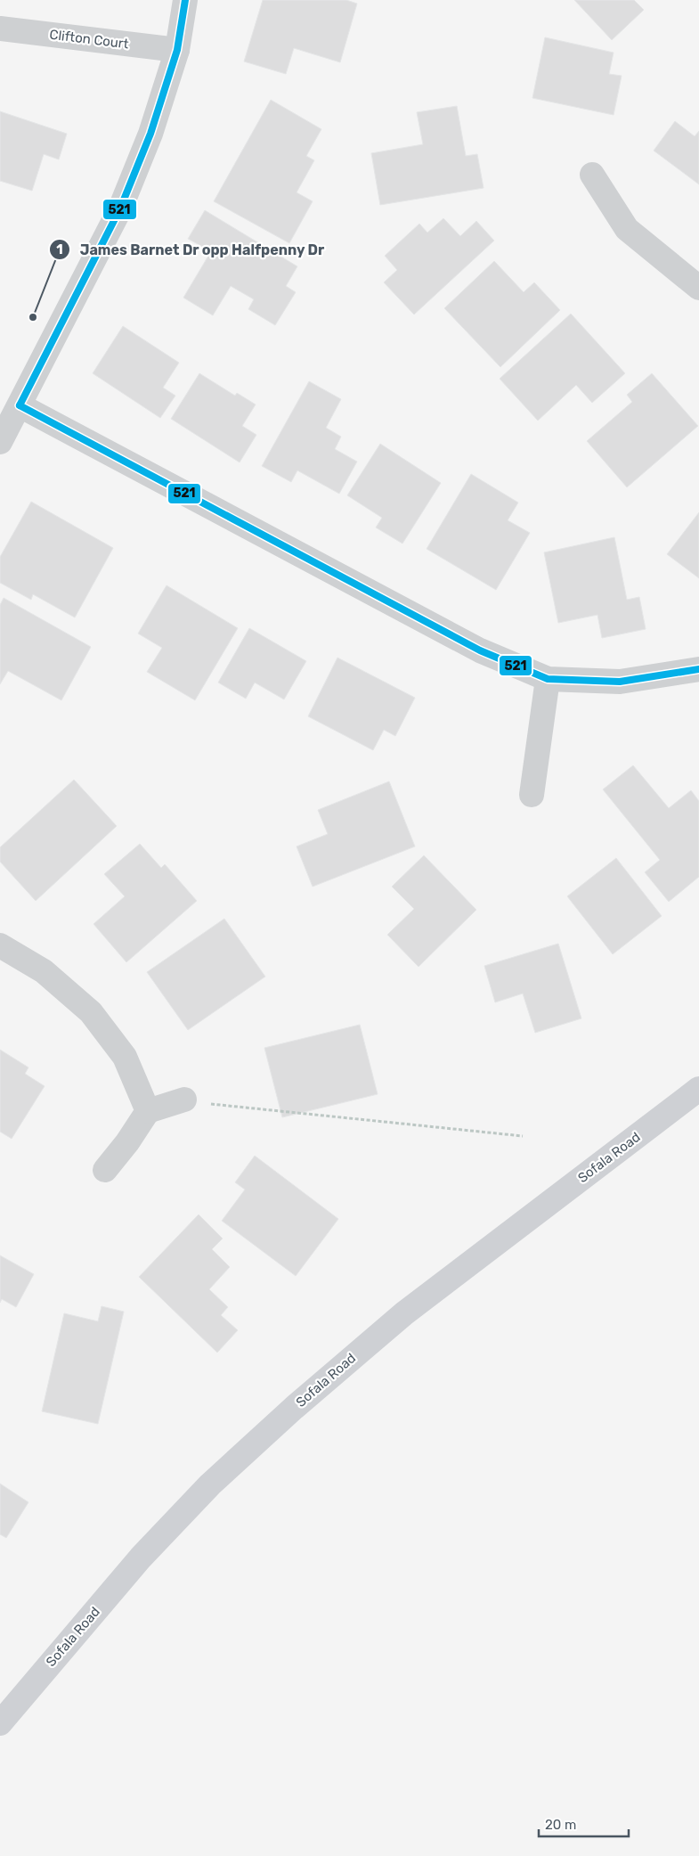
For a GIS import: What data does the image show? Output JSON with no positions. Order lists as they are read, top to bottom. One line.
{"streets":{"main road":["Sofala Road"],"street":["Clifton Court"]},"places":["James Barnet Dr opp Halfpenny Dr"],"lines":["transit line 521"],"scale_bar":"20 m"}
